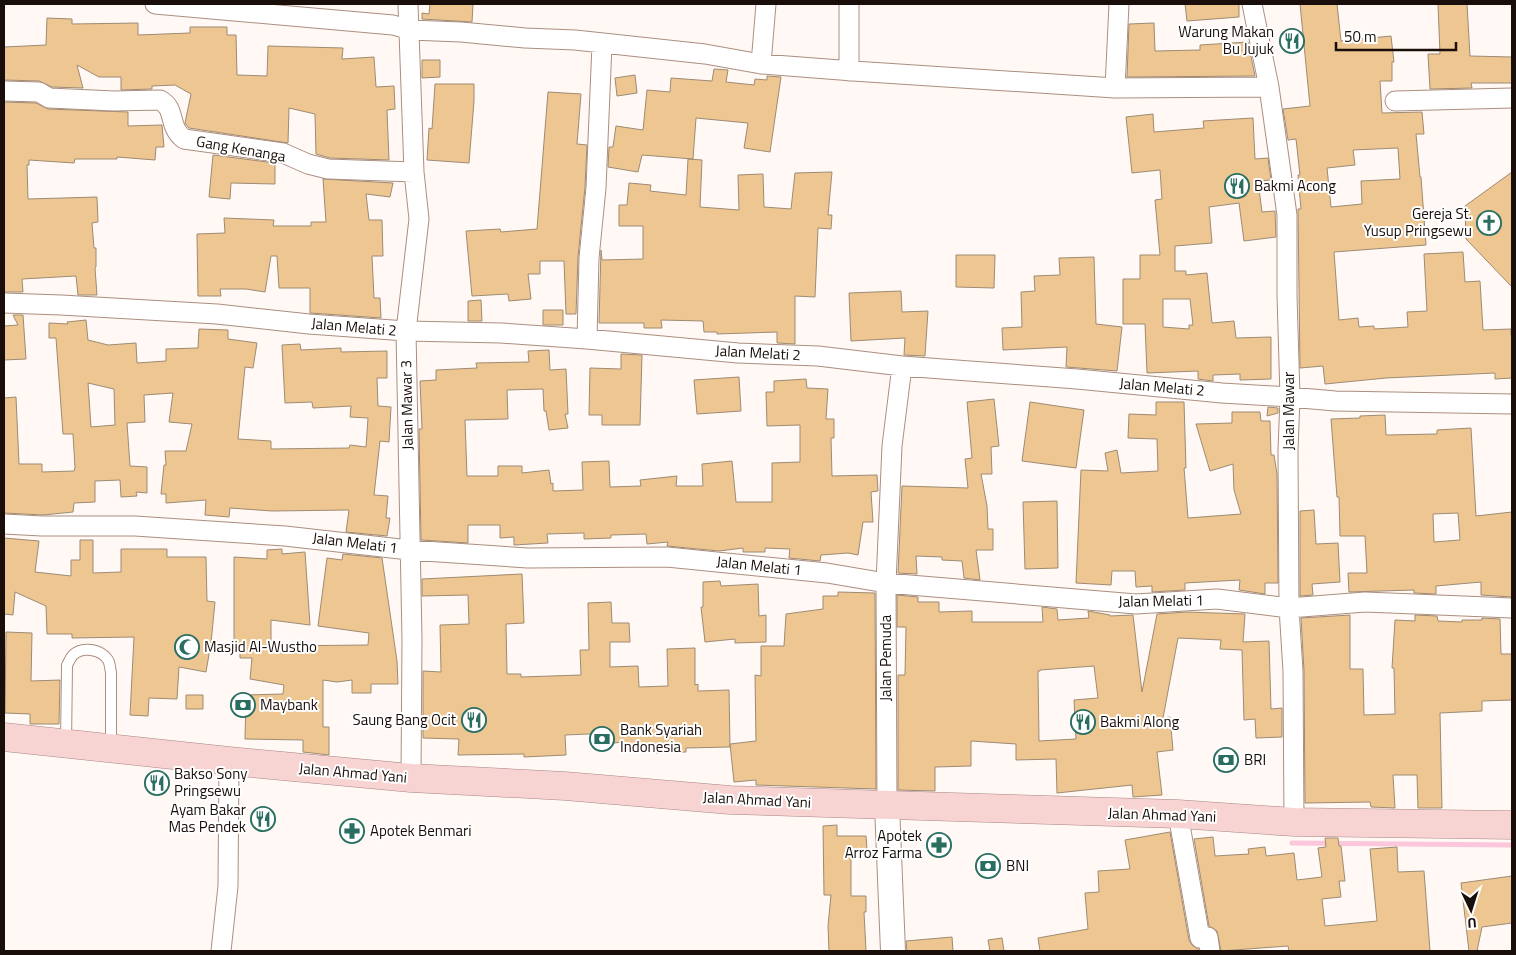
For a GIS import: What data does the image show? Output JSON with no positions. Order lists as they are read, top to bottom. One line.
{"streets":{"highway":["Jalan Ahmad Yani"],"street":["Gang Kenanga","Jalan Melati 2","Jalan Mawar 3","Jalan Mawar","Jalan Melati 1","Jalan Pemuda"]},"crossings":[["Gang Kenanga","Jalan Mawar 3"],["Jalan Melati 2","Jalan Mawar 3"],["Jalan Melati 2","Jalan Mawar"],["Jalan Melati 2","Jalan Pemuda"],["Jalan Mawar 3","Jalan Melati 1"],["Jalan Mawar 3","Jalan Ahmad Yani"],["Jalan Mawar","Jalan Melati 1"],["Jalan Mawar","Jalan Ahmad Yani"],["Jalan Melati 1","Jalan Pemuda"],["Jalan Pemuda","Jalan Ahmad Yani"]],"places":{"restaurant":["Warung Makan Bu Jujuk","Bakmi Acong","Saung Bang Ocit","Bakmi Along","Bakso Sony Pringsewu","Ayam Bakar Mas Pendek"],"church":["Gereja St. Yusup Pringsewu"],"mosque":["Masjid Al-Wustho"],"bank":["Maybank","Bank Syariah Indonesia","BRI","BNI"],"pharmacy":["Apotek Benmari","Apotek Arroz Farma"]},"scale_bar":"50 m","north":"bottom"}
